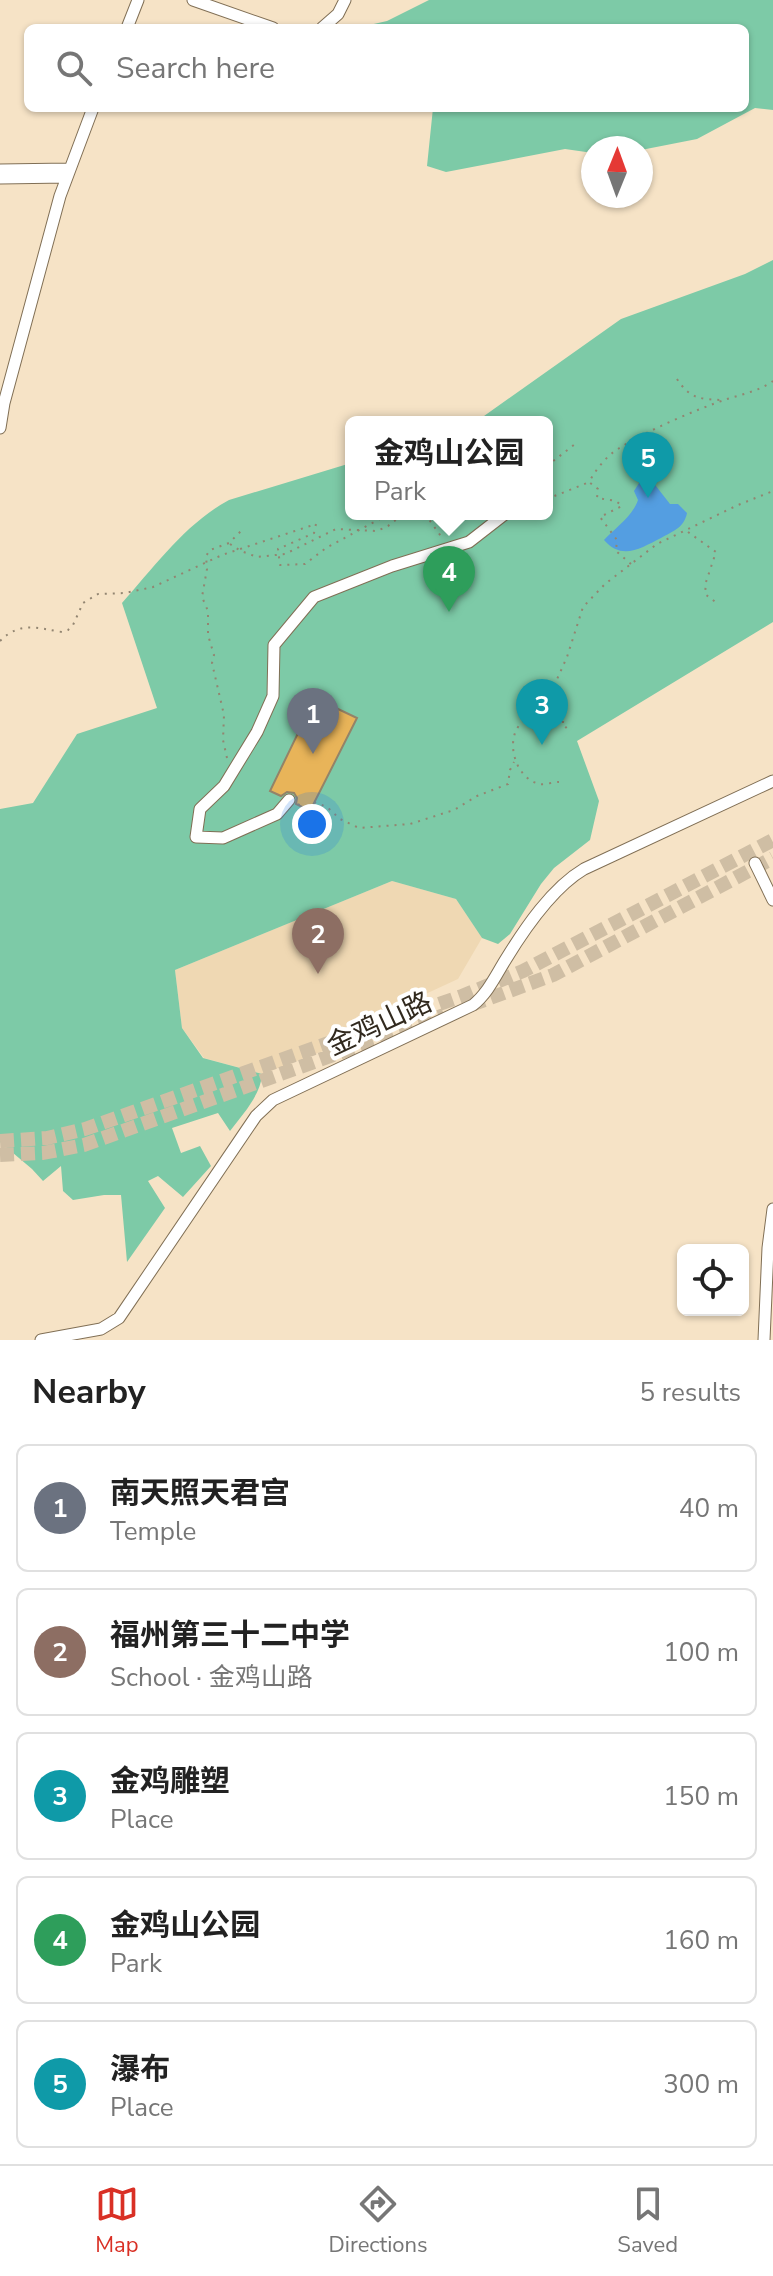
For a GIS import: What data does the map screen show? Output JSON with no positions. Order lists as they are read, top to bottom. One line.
{"streets":{"street":["金鸡山路"]},"north":"top","page":{"search":"Search here","popup":["金鸡山公园","Park"],"pins":["5","4","3","1","2"],"heading":["Nearby","5 results"],"list":[{"mark":"1","name":"南天照天君宫","note":"Temple","value":"40 m"},{"mark":"2","name":"福州第三十二中学","note":"School · 金鸡山路","value":"100 m"},{"mark":"3","name":"金鸡雕塑","note":"Place","value":"150 m"},{"mark":"4","name":"金鸡山公园","note":"Park","value":"160 m"},{"mark":"5","name":"瀑布","note":"Place","value":"300 m"}],"nav":["Map","Directions","Saved"]}}
